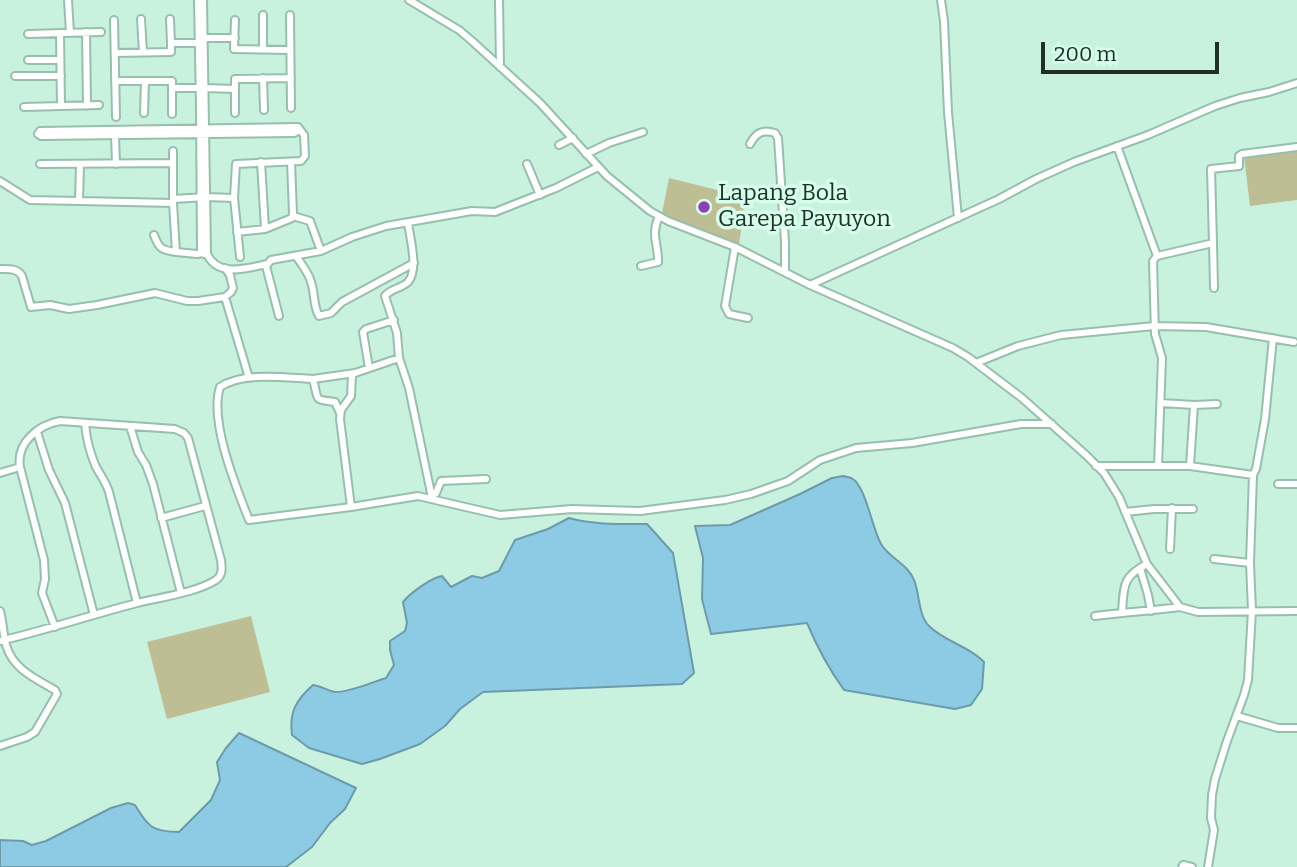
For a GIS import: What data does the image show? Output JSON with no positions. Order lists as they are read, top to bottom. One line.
{"places":["Lapang Bola Garepa Payuyon"],"scale_bar":"200 m"}
